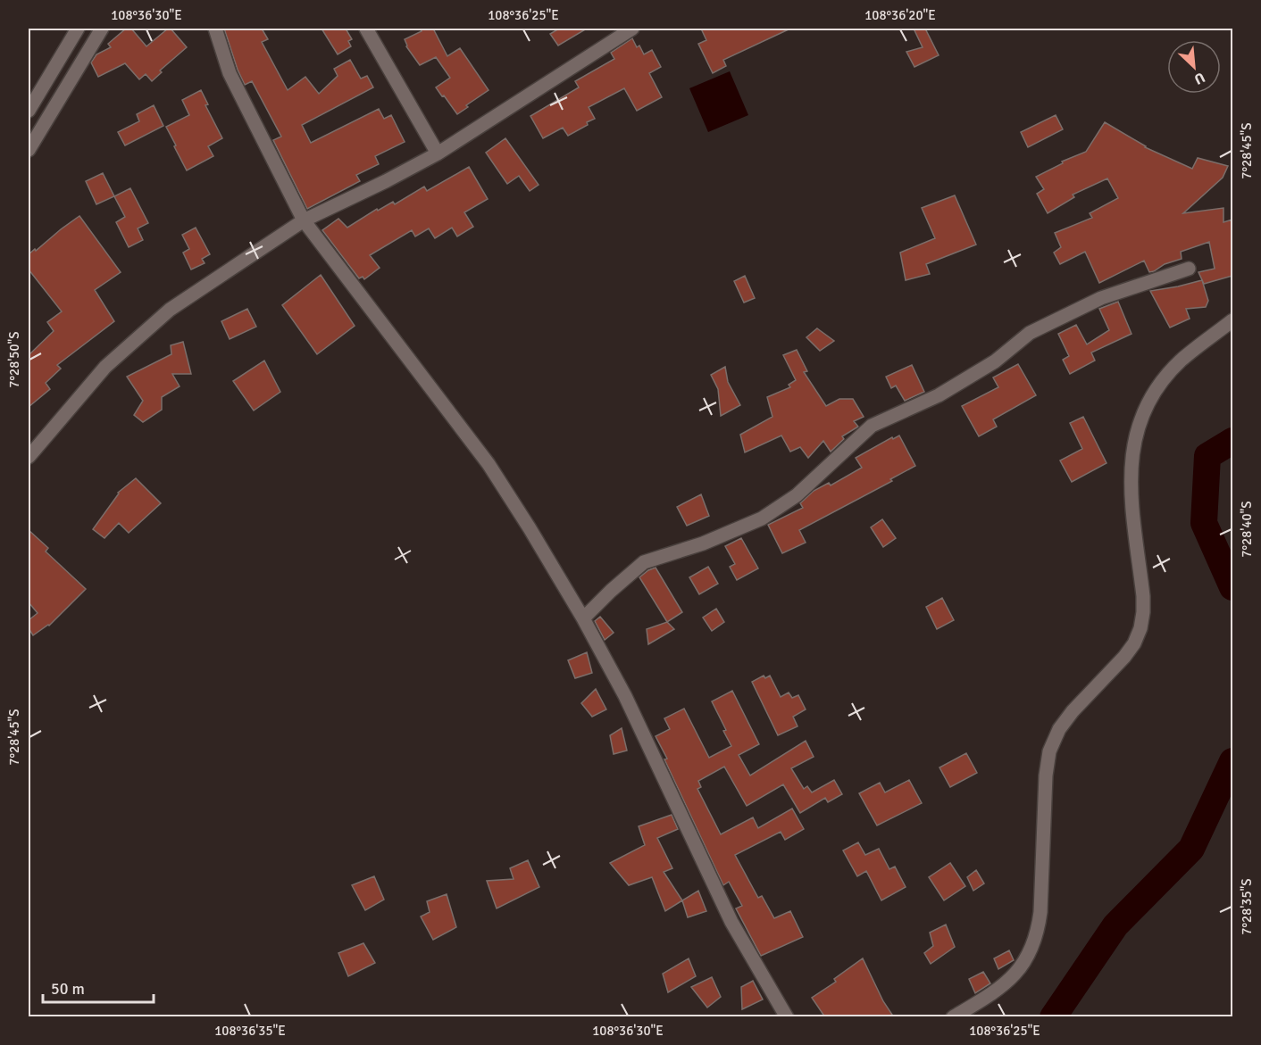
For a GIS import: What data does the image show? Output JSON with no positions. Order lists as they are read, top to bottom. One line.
{"scale_bar":"50 m","north":"bottom right","coordinates":["108°36'30\"E","108°36'25\"E","108°36'20\"E","7°28'45\"S","7°28'50\"S","7°28'40\"S","7°28'35\"S","108°36'35\"E"]}
